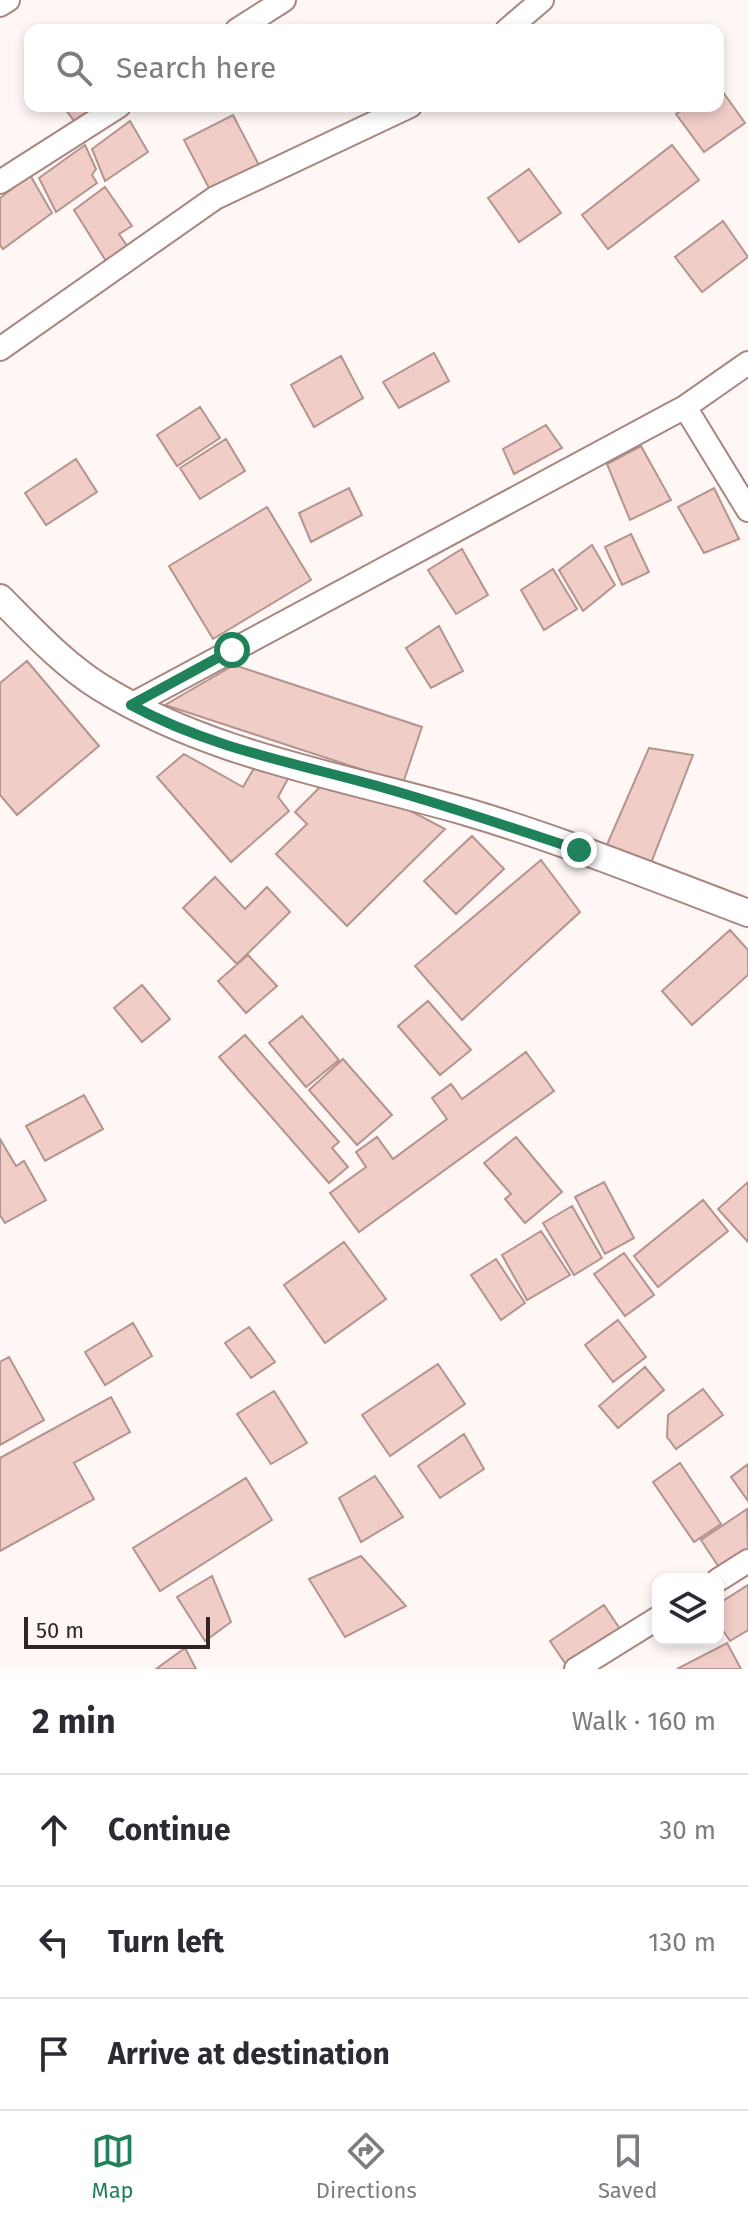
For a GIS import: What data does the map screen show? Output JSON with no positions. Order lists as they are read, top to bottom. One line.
{"scale_bar":"50 m","page":{"search":"Search here","scale":"50 m","heading":["2 min","Walk · 160 m"],"list":[["Continue","30 m"],["Turn left","130 m"],"Arrive at destination"],"nav":["Map","Directions","Saved"]}}
